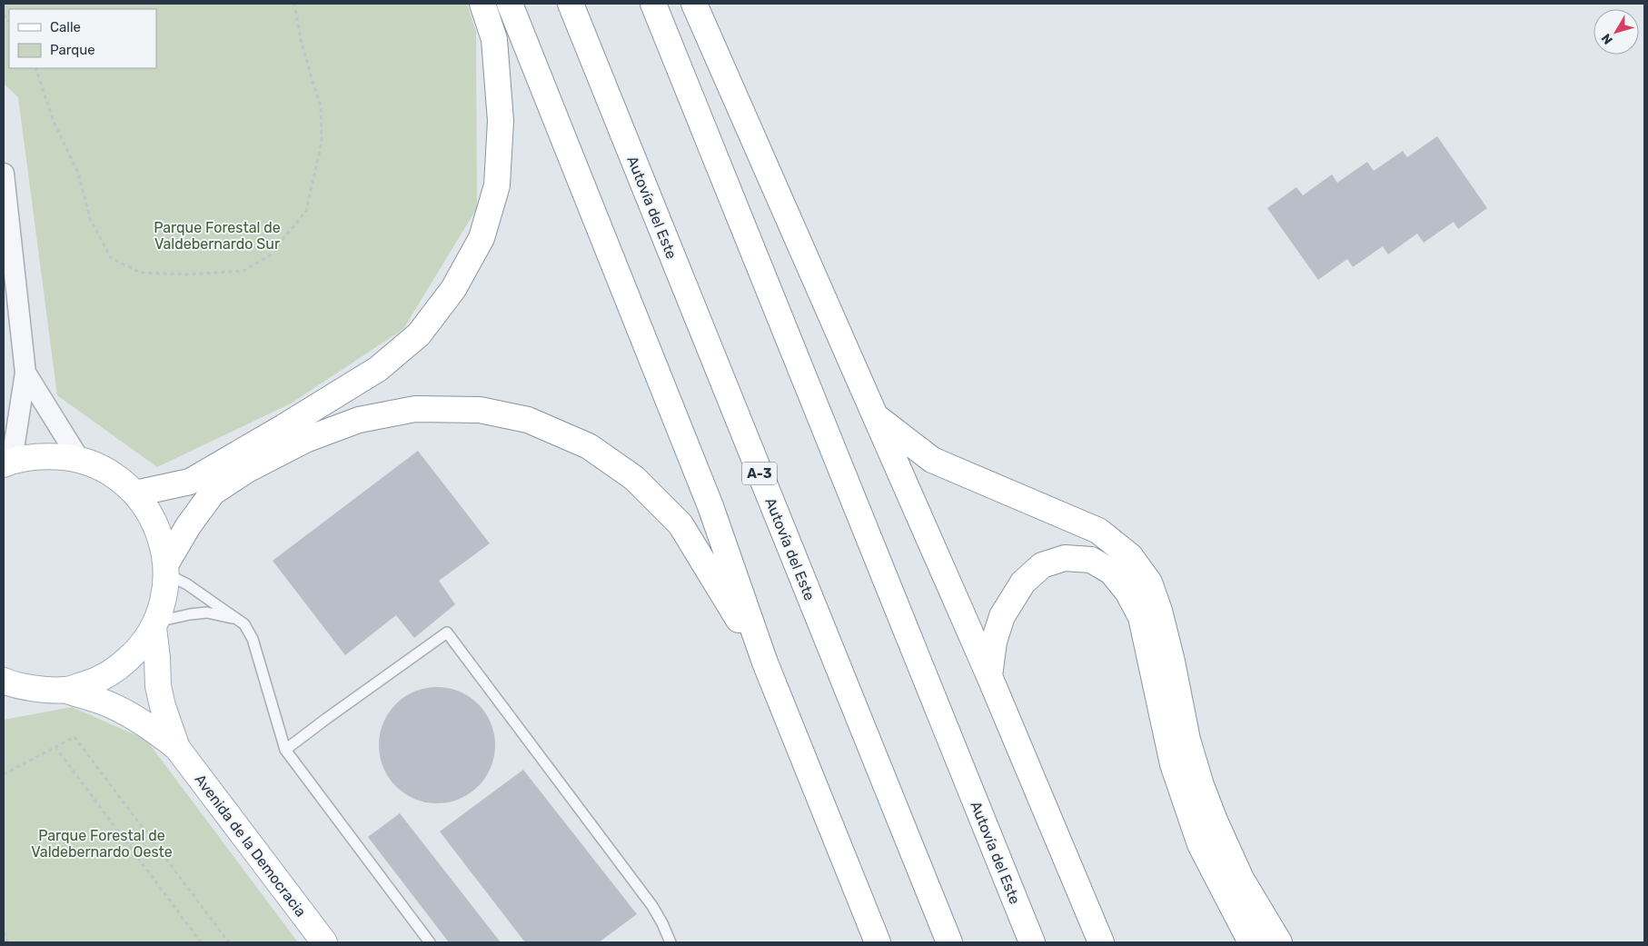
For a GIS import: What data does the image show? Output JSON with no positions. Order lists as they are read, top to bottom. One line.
{"streets":{"main road":["Autovía del Este","A-3","Avenida de la Democracia"]},"parks":["Parque Forestal de Valdebernardo Sur","Parque Forestal de Valdebernardo Oeste"],"legend":["Calle","Parque"],"north":"bottom left"}
